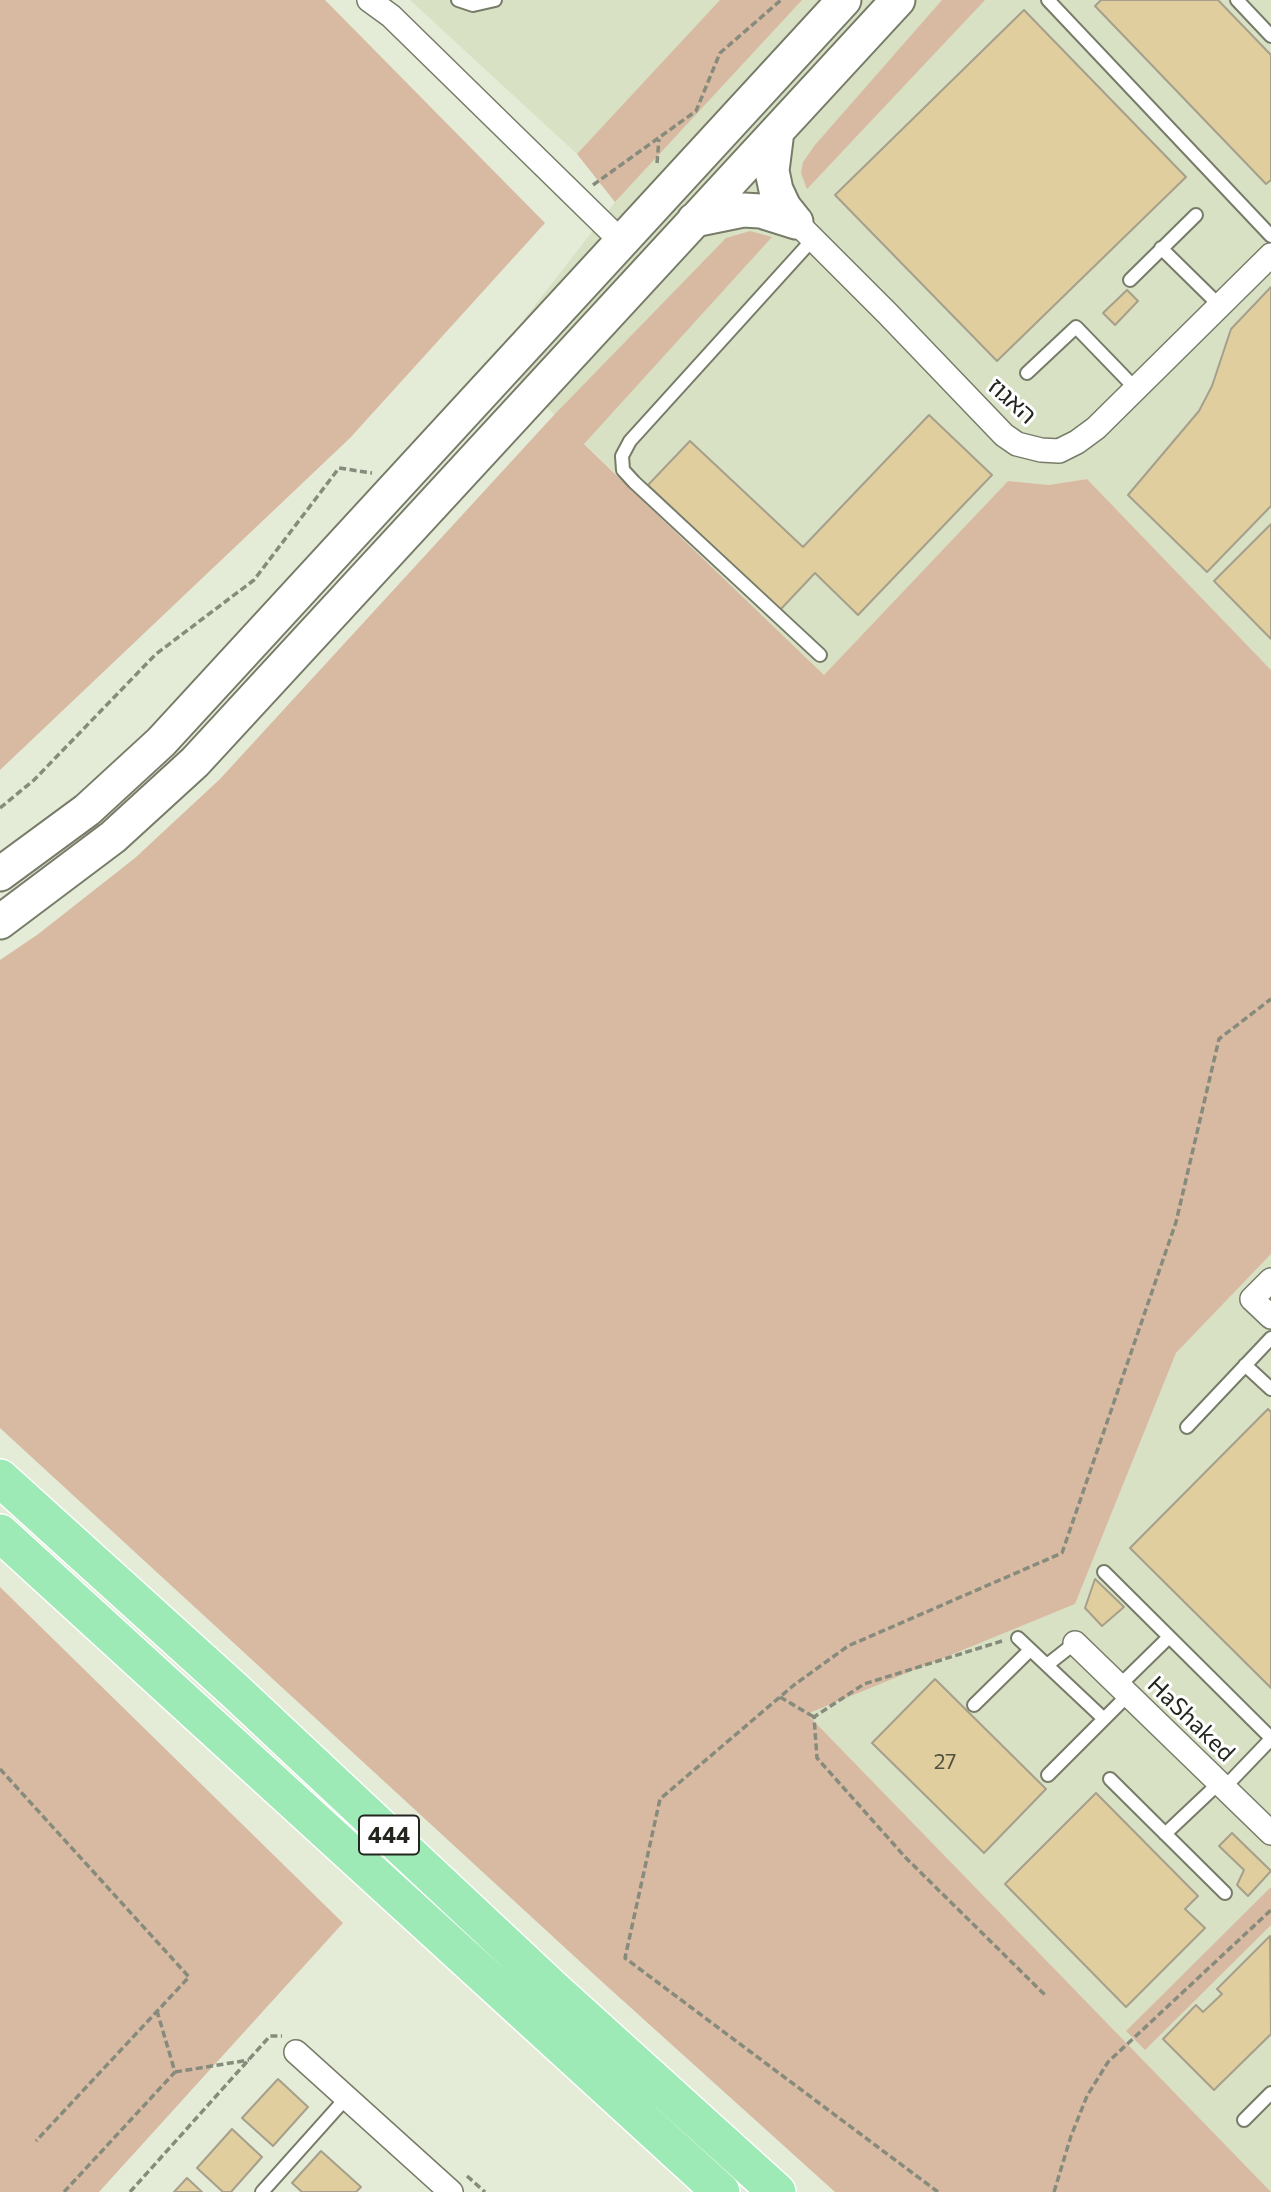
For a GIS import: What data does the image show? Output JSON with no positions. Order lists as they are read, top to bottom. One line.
{"streets":{"main road":["444"],"street":["האגוז","HaShaked"]},"house_numbers":["27"]}
